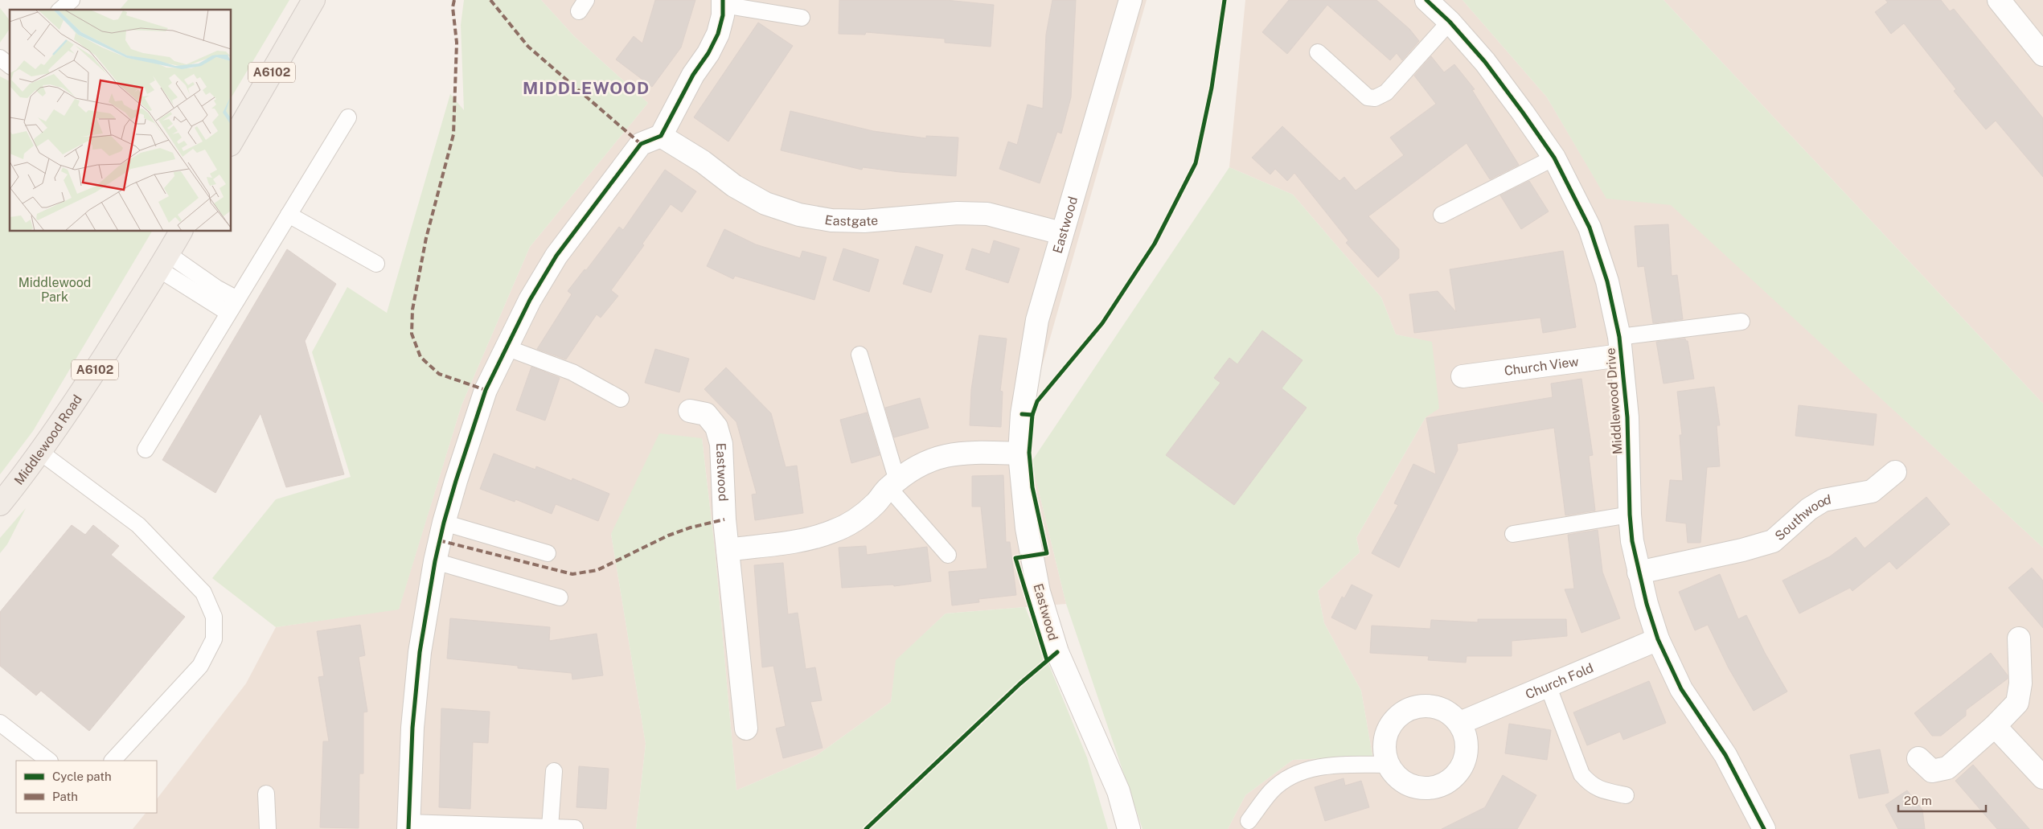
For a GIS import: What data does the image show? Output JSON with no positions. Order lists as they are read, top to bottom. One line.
{"streets":{"main road":["A6102","Middlewood Road"],"street":["Eastgate","Eastwood","Church View","Middlewood Drive","Southwood","Church Fold"]},"crossings":[["Eastgate","Eastwood"],["Church View","Middlewood Drive"],["Middlewood Drive","Southwood"],["Middlewood Drive","Church Fold"]],"districts":["MIDDLEWOOD"],"parks":["Middlewood Park"],"legend":["Cycle path","Path"],"scale_bar":"20 m"}
